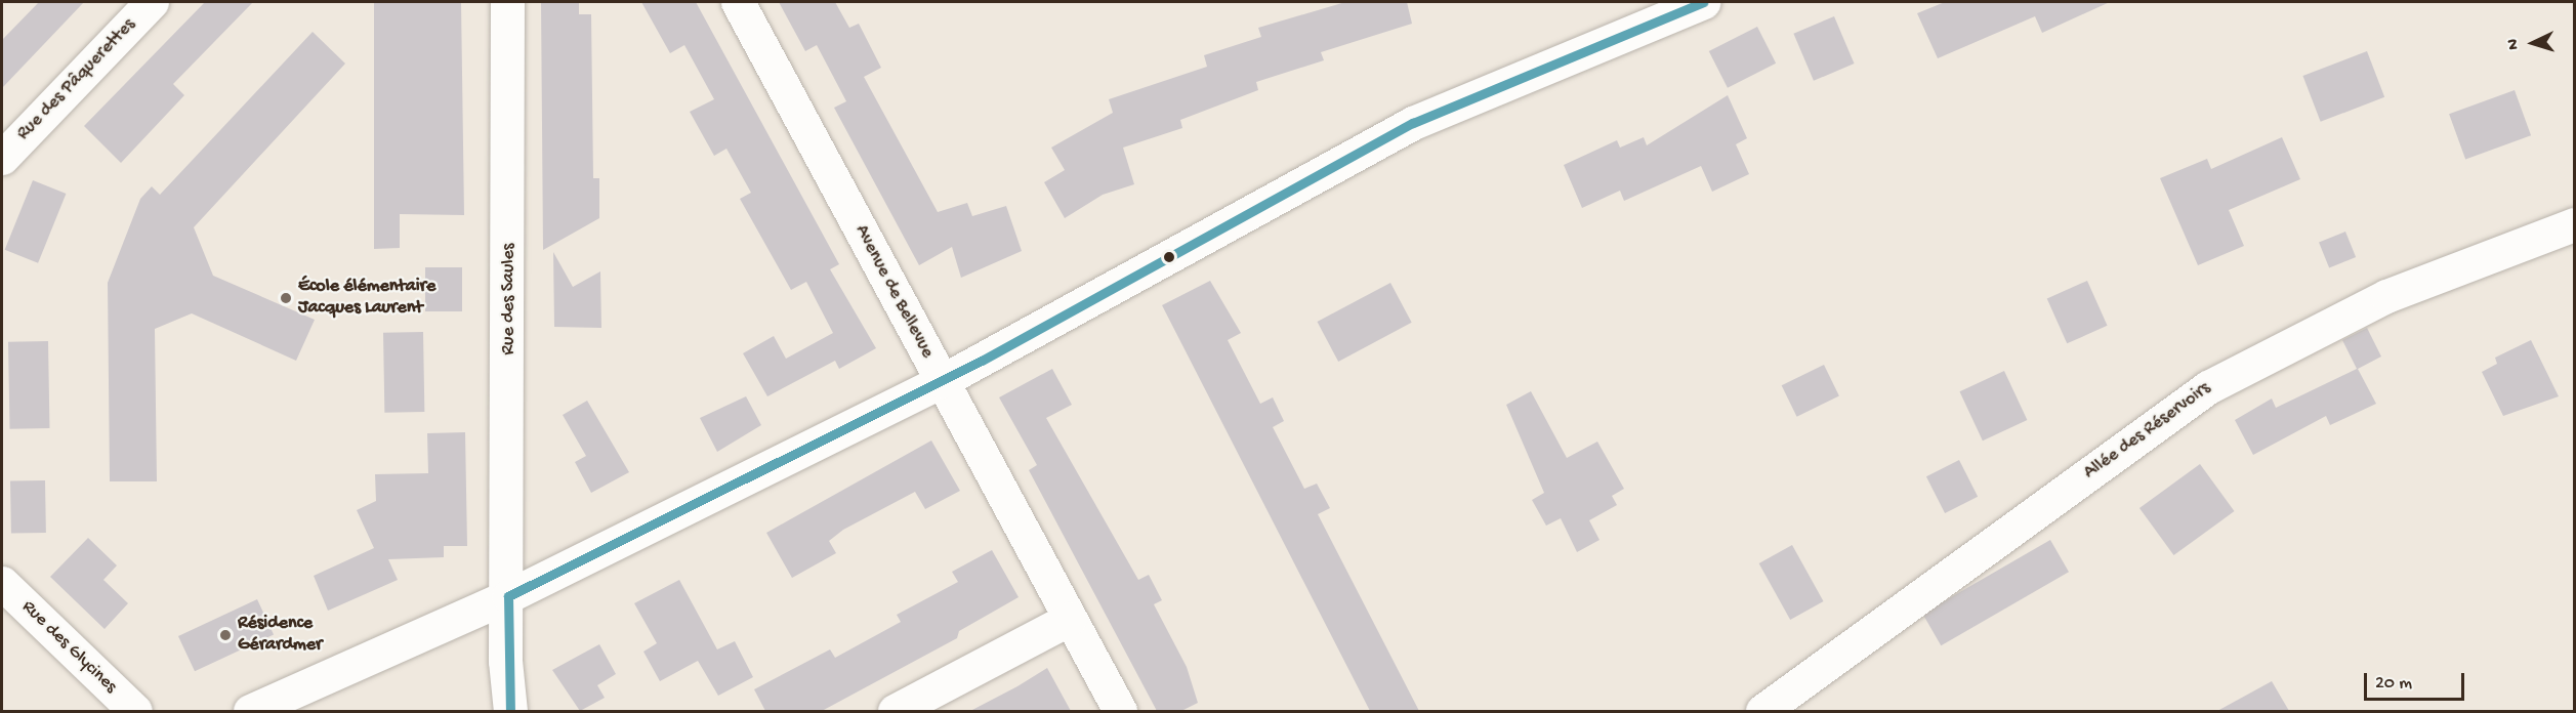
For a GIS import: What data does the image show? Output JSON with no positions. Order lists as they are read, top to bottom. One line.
{"streets":{"street":["Rue des Pâquerettes","Avenue de Bellevue","Rue des Saules","Allée des Réservoirs","Rue des Glycines"]},"places":["École élémentaire Jacques Laurent","Résidence Gérardmer"],"scale_bar":"20 m","north":"left"}
